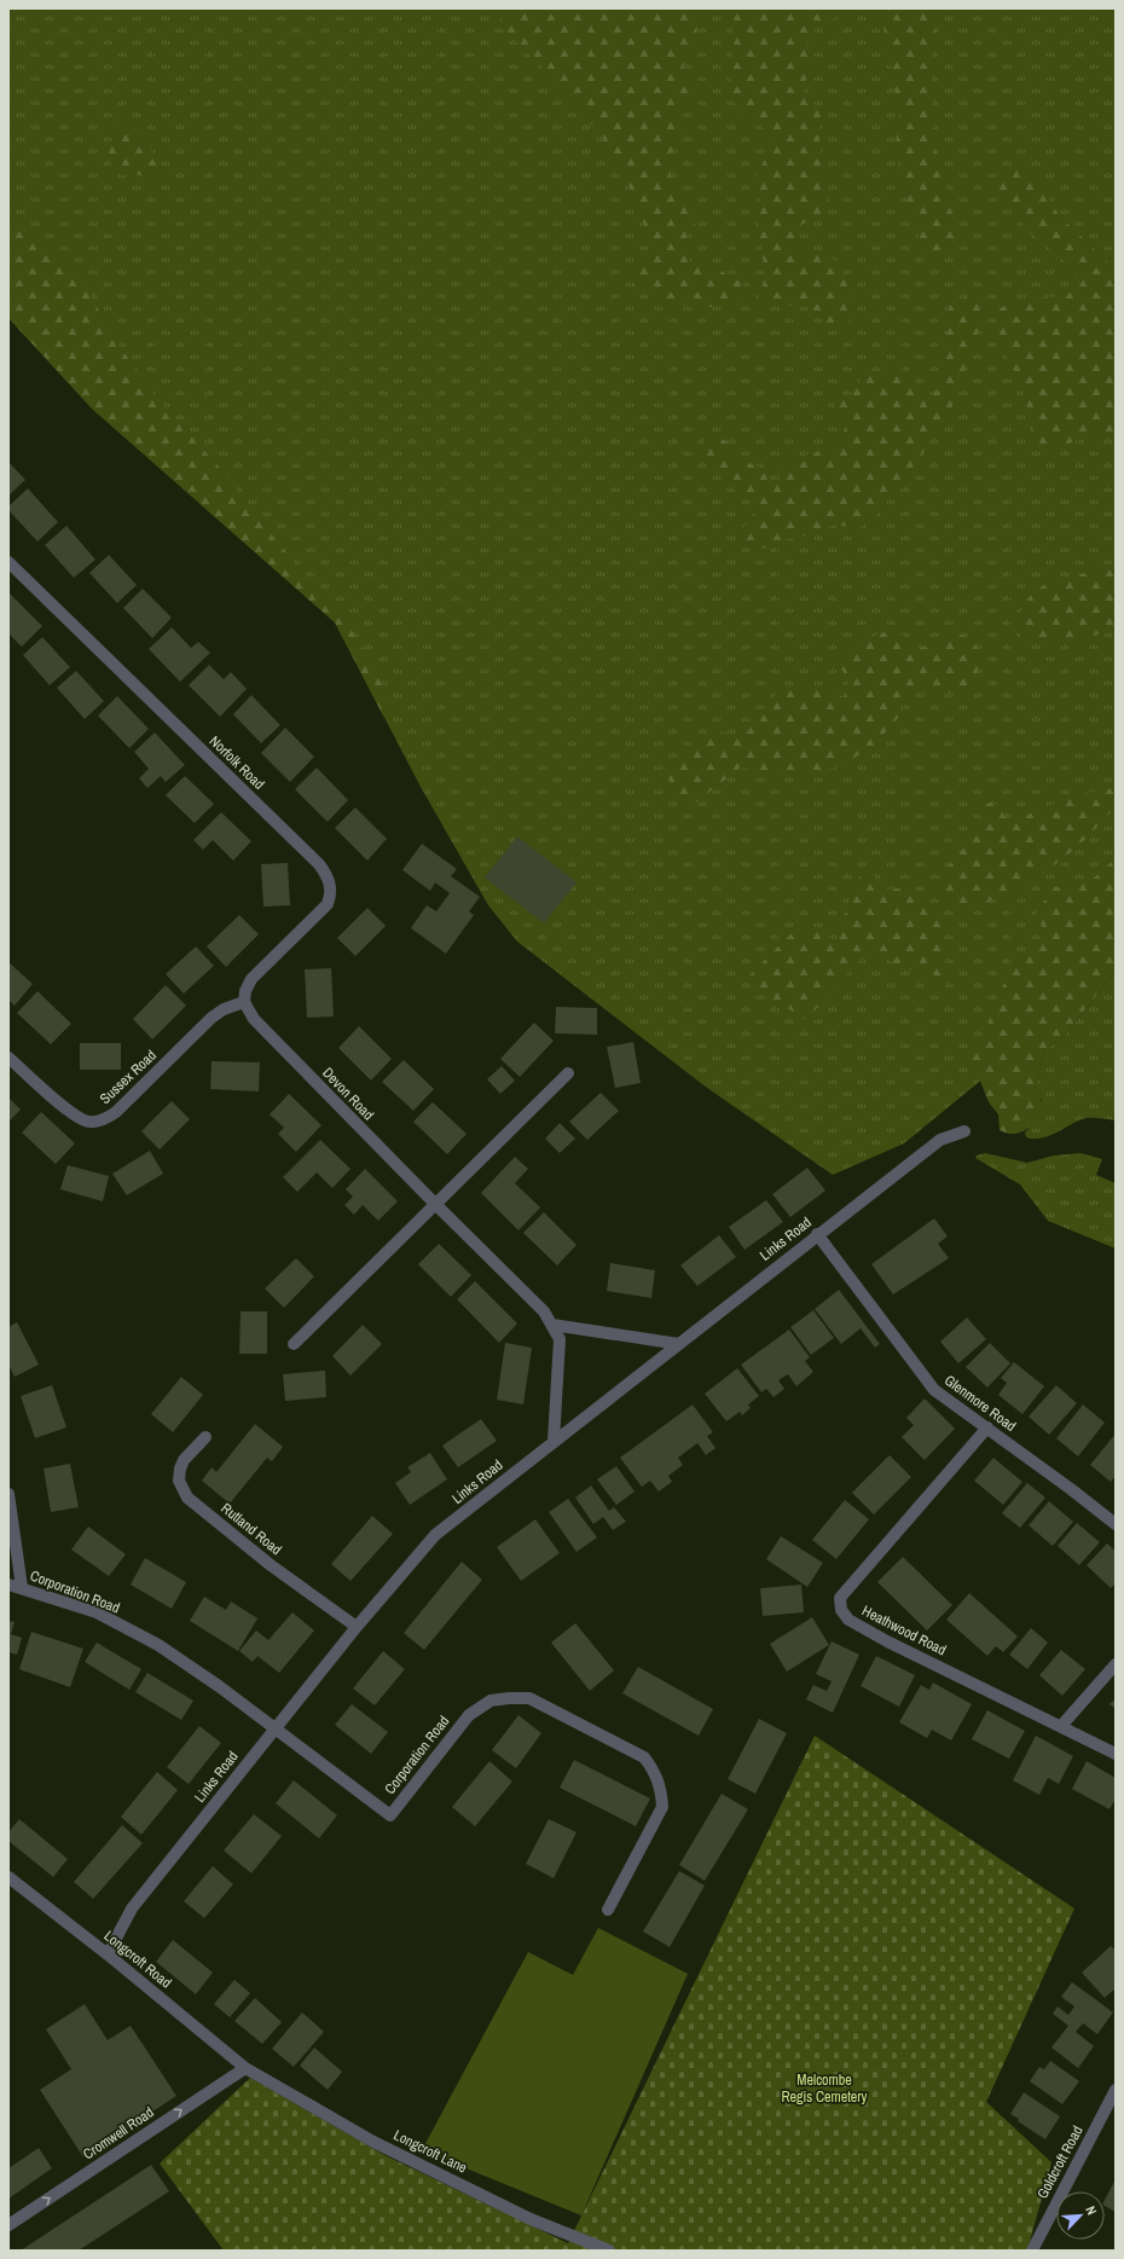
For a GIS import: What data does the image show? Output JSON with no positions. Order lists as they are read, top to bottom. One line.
{"streets":{"street":["Norfolk Road","Sussex Road","Devon Road","Links Road","Glenmore Road","Rutland Road","Corporation Road","Heathwood Road","Longcroft Road","Cromwell Road","Longcroft Lane","Goldcroft Road"]},"crossings":[["Norfolk Road","Sussex Road"],["Norfolk Road","Devon Road"],["Sussex Road","Devon Road"],["Devon Road","Links Road"],["Links Road","Glenmore Road"],["Links Road","Rutland Road"],["Links Road","Corporation Road"],["Links Road","Longcroft Road"],["Glenmore Road","Heathwood Road"],["Longcroft Road","Cromwell Road"],["Longcroft Road","Longcroft Lane"],["Cromwell Road","Longcroft Lane"]],"one_way":["Cromwell Road"],"parks":["Melcombe Regis Cemetery"],"north":"top right"}
